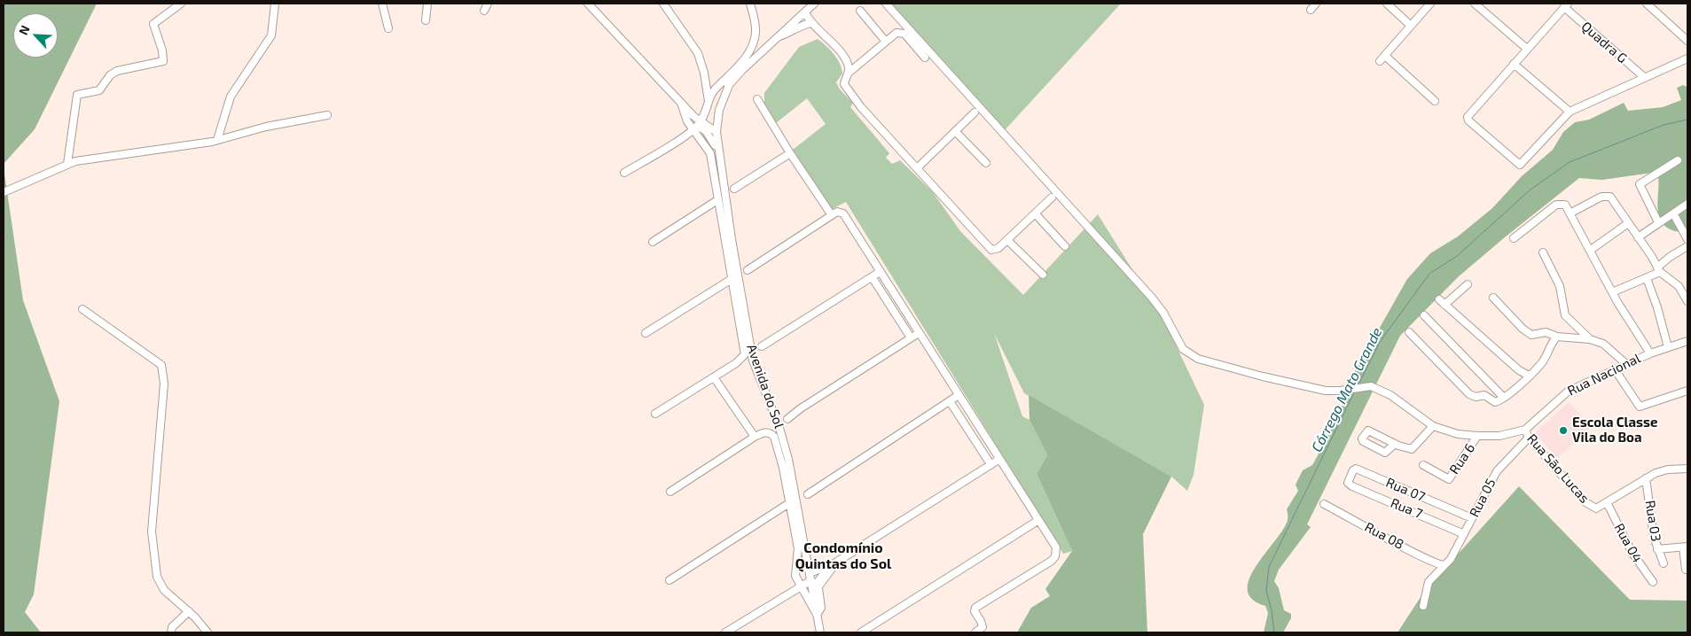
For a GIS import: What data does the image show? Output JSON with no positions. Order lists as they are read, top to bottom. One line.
{"streets":{"street":["Quadra G","Rua Nacional","Avenida do Sol","Rua 6","Rua São Lucas","Rua 07","Rua 05","Rua 7","Rua 03","Rua 08","Rua 04"]},"crossings":[["Rua Nacional","Rua 6"],["Rua Nacional","Rua São Lucas"],["Rua São Lucas","Rua 05"],["Rua São Lucas","Rua 03"],["Rua São Lucas","Rua 04"],["Rua 07","Rua 05"],["Rua 07","Rua 7"],["Rua 05","Rua 7"],["Rua 05","Rua 08"]],"districts":["Condomínio Quintas do Sol"],"water":["Córrego Mato Grande"],"places":["Escola Classe Vila do Boa"],"north":"top left"}
